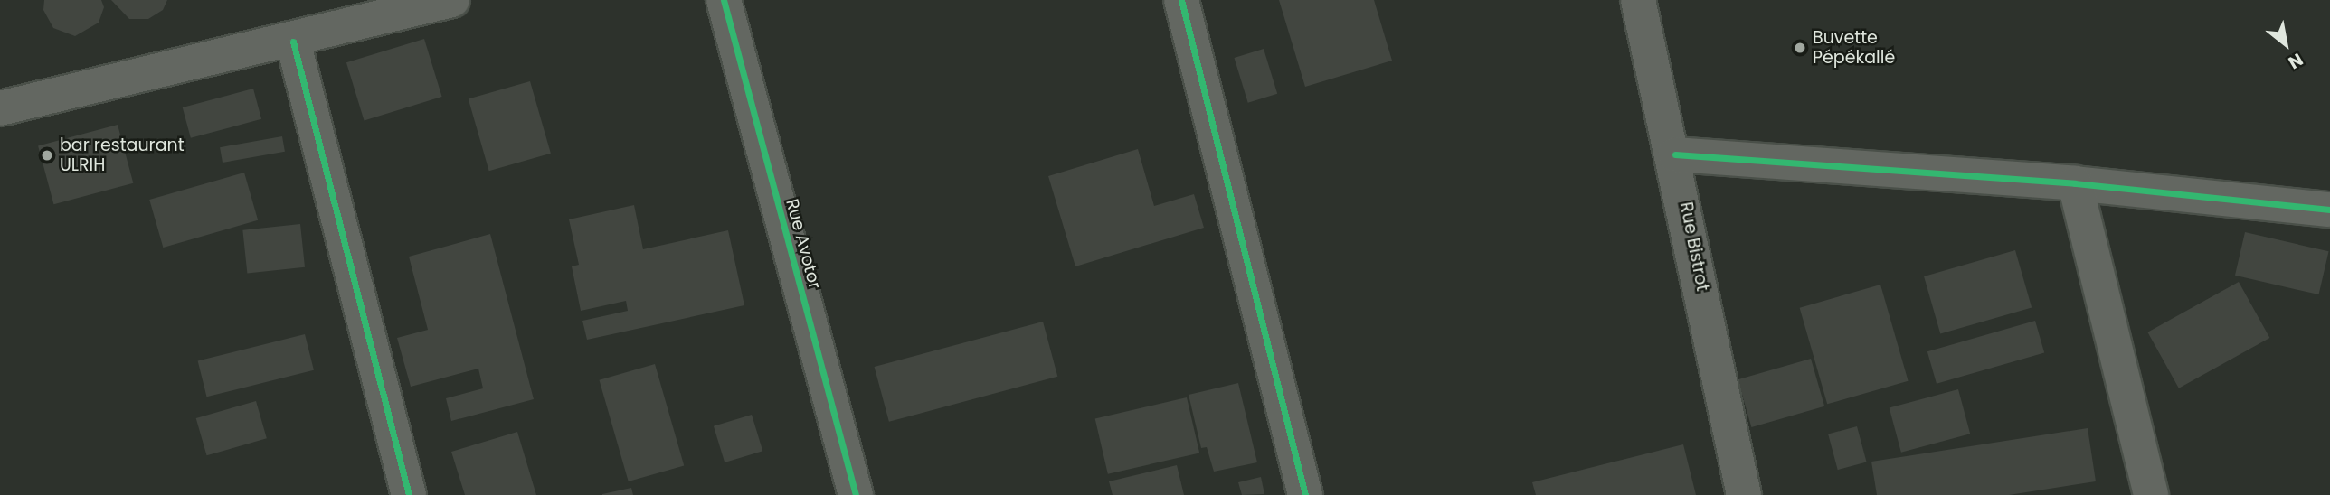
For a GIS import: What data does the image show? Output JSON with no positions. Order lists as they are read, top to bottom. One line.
{"streets":{"street":["Rue Avotor","Rue Bistrot"]},"places":["Buvette Pépékallé","bar restaurant ULRIH"],"north":"bottom right"}
